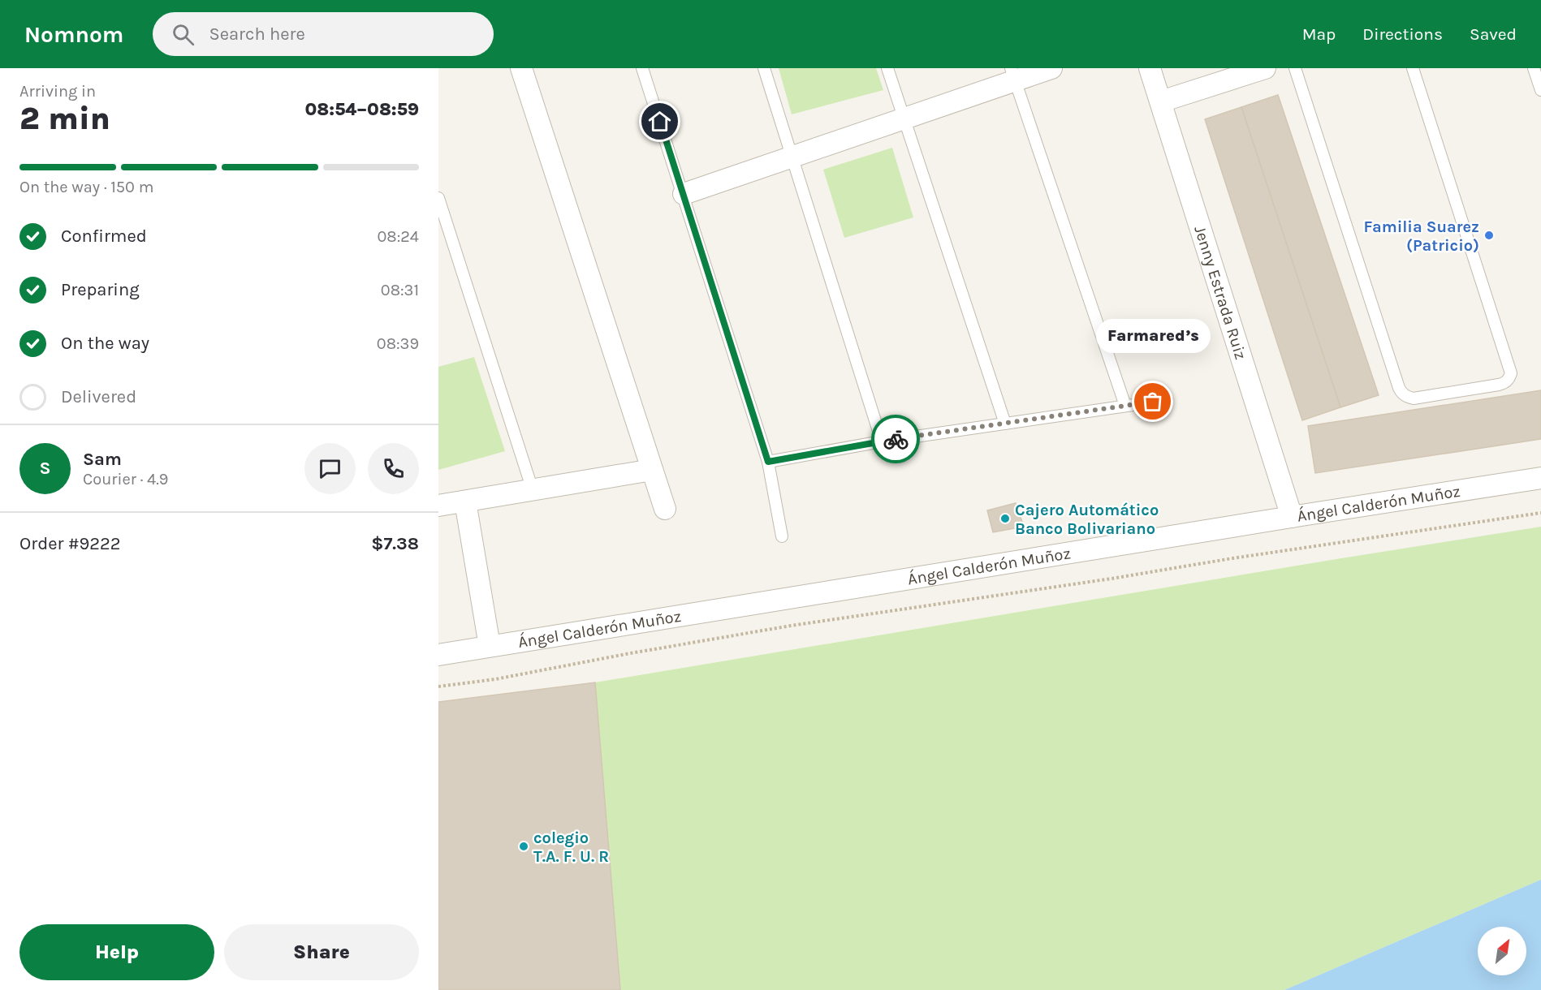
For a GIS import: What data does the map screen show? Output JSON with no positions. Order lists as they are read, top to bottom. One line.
{"streets":{"street":["Jenny Estrada Ruiz","Ángel Calderón Muñoz"]},"crossings":[["Jenny Estrada Ruiz","Ángel Calderón Muñoz"]],"places":["Familia Suarez (Patricio)","Farmared’s","Cajero Automático Banco Bolivariano","colegio T.A. F. U. R"],"north":"top right","page":{"header":"Nomnom","search":"Search here","nav":["Map","Directions","Saved"],"heading":["2 min","Arriving in","08:54–08:59"],"panel":["Sam","Courier · 4.9","Order #9222","$7.38"],"bar":"On the way · 150 m","list":[["Confirmed","08:24"],["Preparing","08:31"],["On the way","08:39"],"Delivered"],"bubble":"Farmared’s","round":"S","buttons":["Help","Share"]}}
